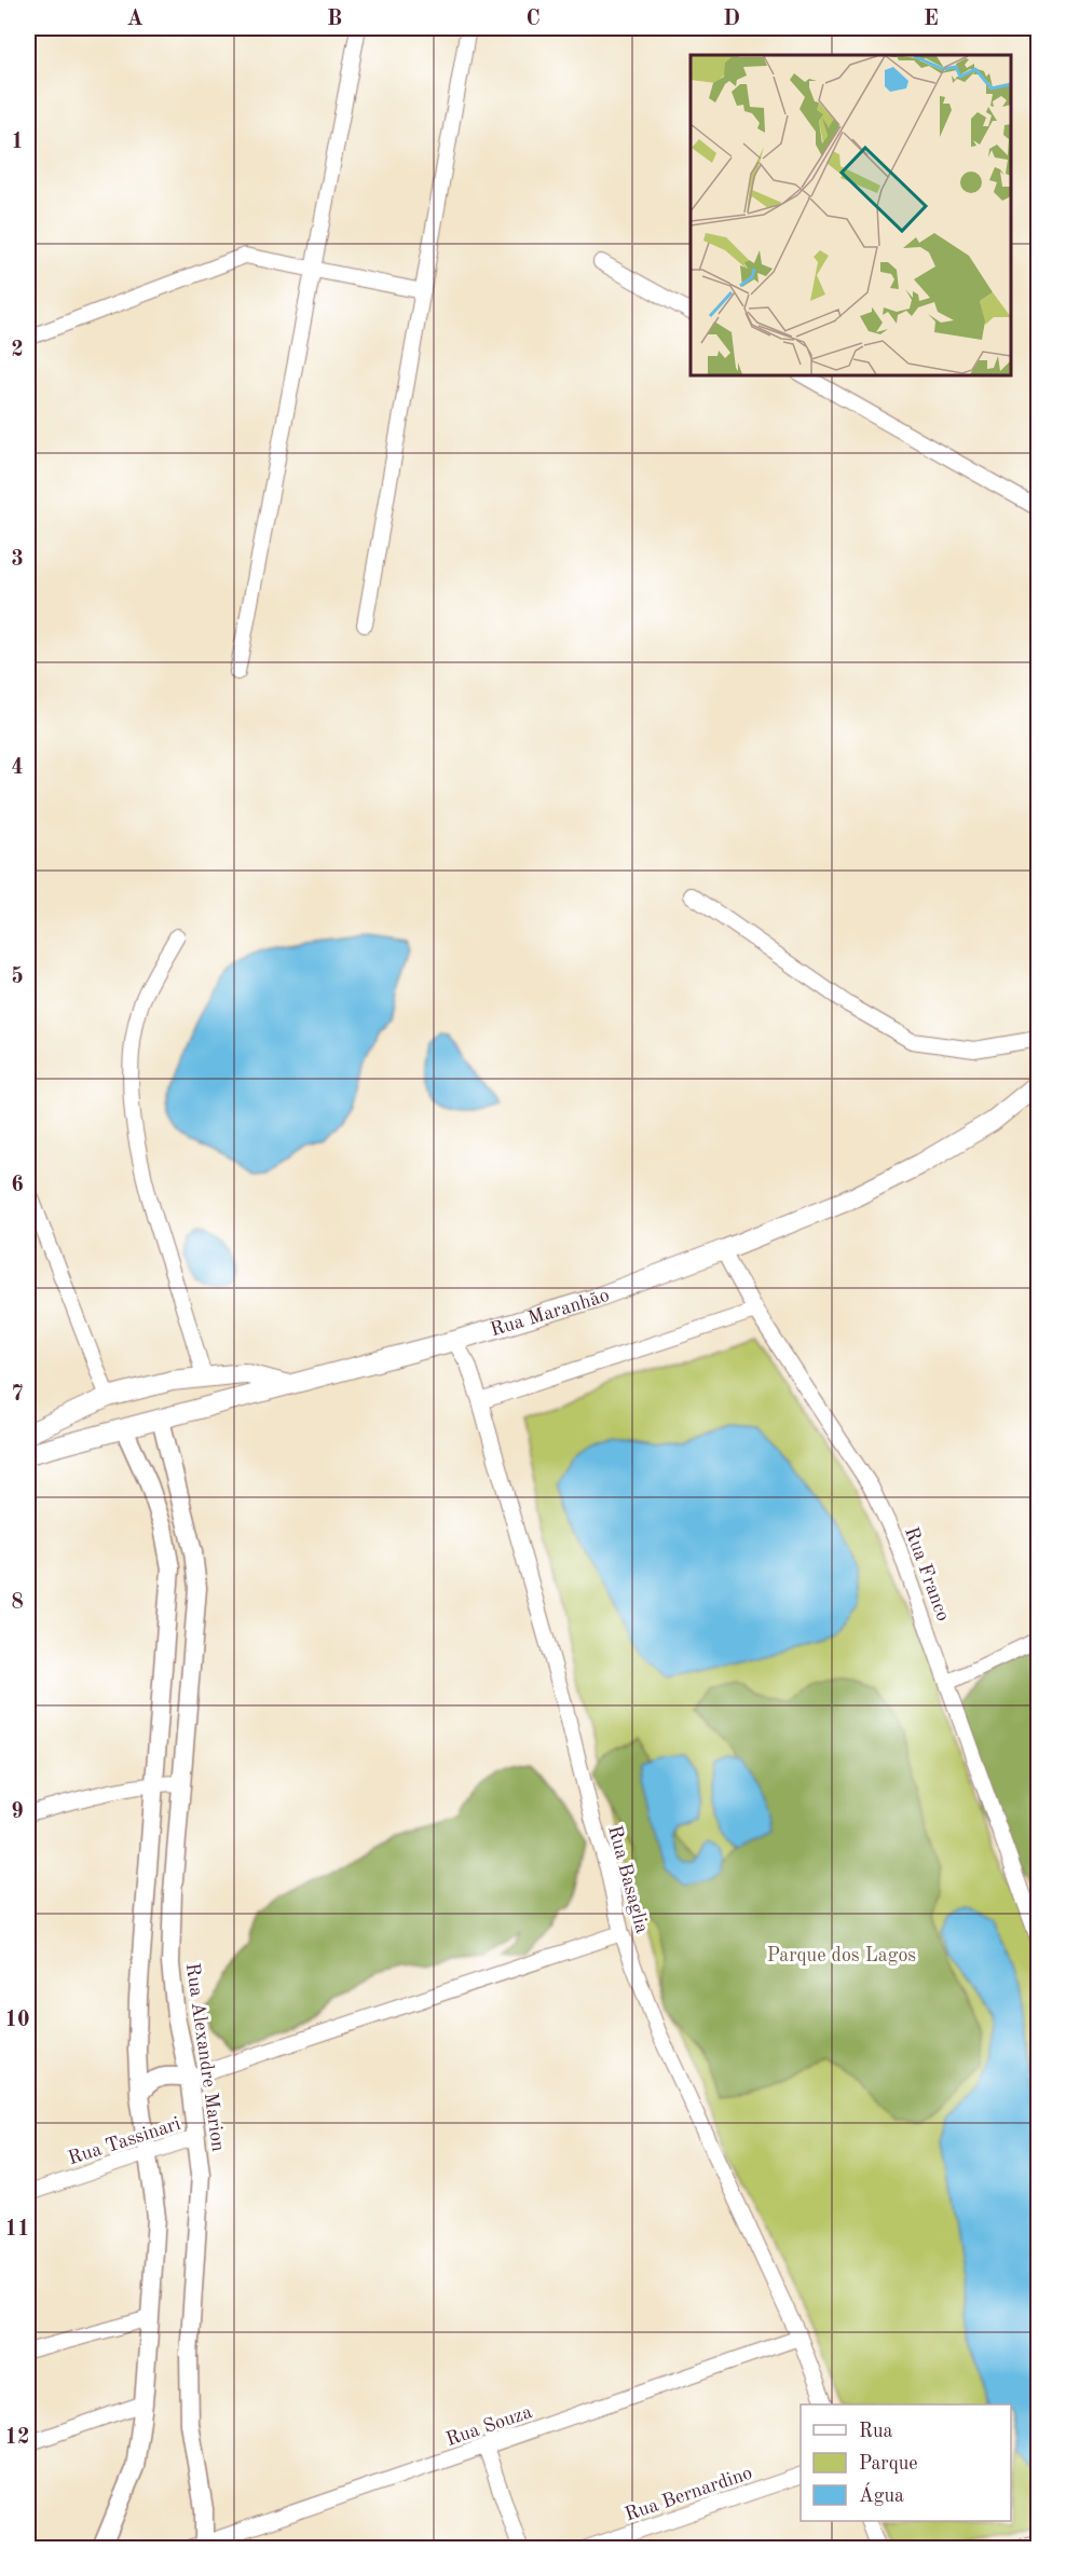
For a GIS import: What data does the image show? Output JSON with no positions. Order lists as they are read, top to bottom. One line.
{"streets":{"main road":["Rua Maranhão"],"street":["Rua Franco","Rua Basaglia","Rua Alexandre Marion","Rua Tassinari","Rua Souza","Rua Bernardino"]},"crossings":[["Rua Maranhão","Rua Franco"],["Rua Maranhão","Rua Basaglia"],["Rua Maranhão","Rua Alexandre Marion"],["Rua Basaglia","Rua Souza"],["Rua Alexandre Marion","Rua Tassinari"],["Rua Alexandre Marion","Rua Souza"]],"parks":["Parque dos Lagos"],"legend":["Rua","Parque","Água"],"grid":{"columns":["A","B","C","D","E"],"rows":["1","2","3","4","5","6","7","8","9","10","11","12"]}}
